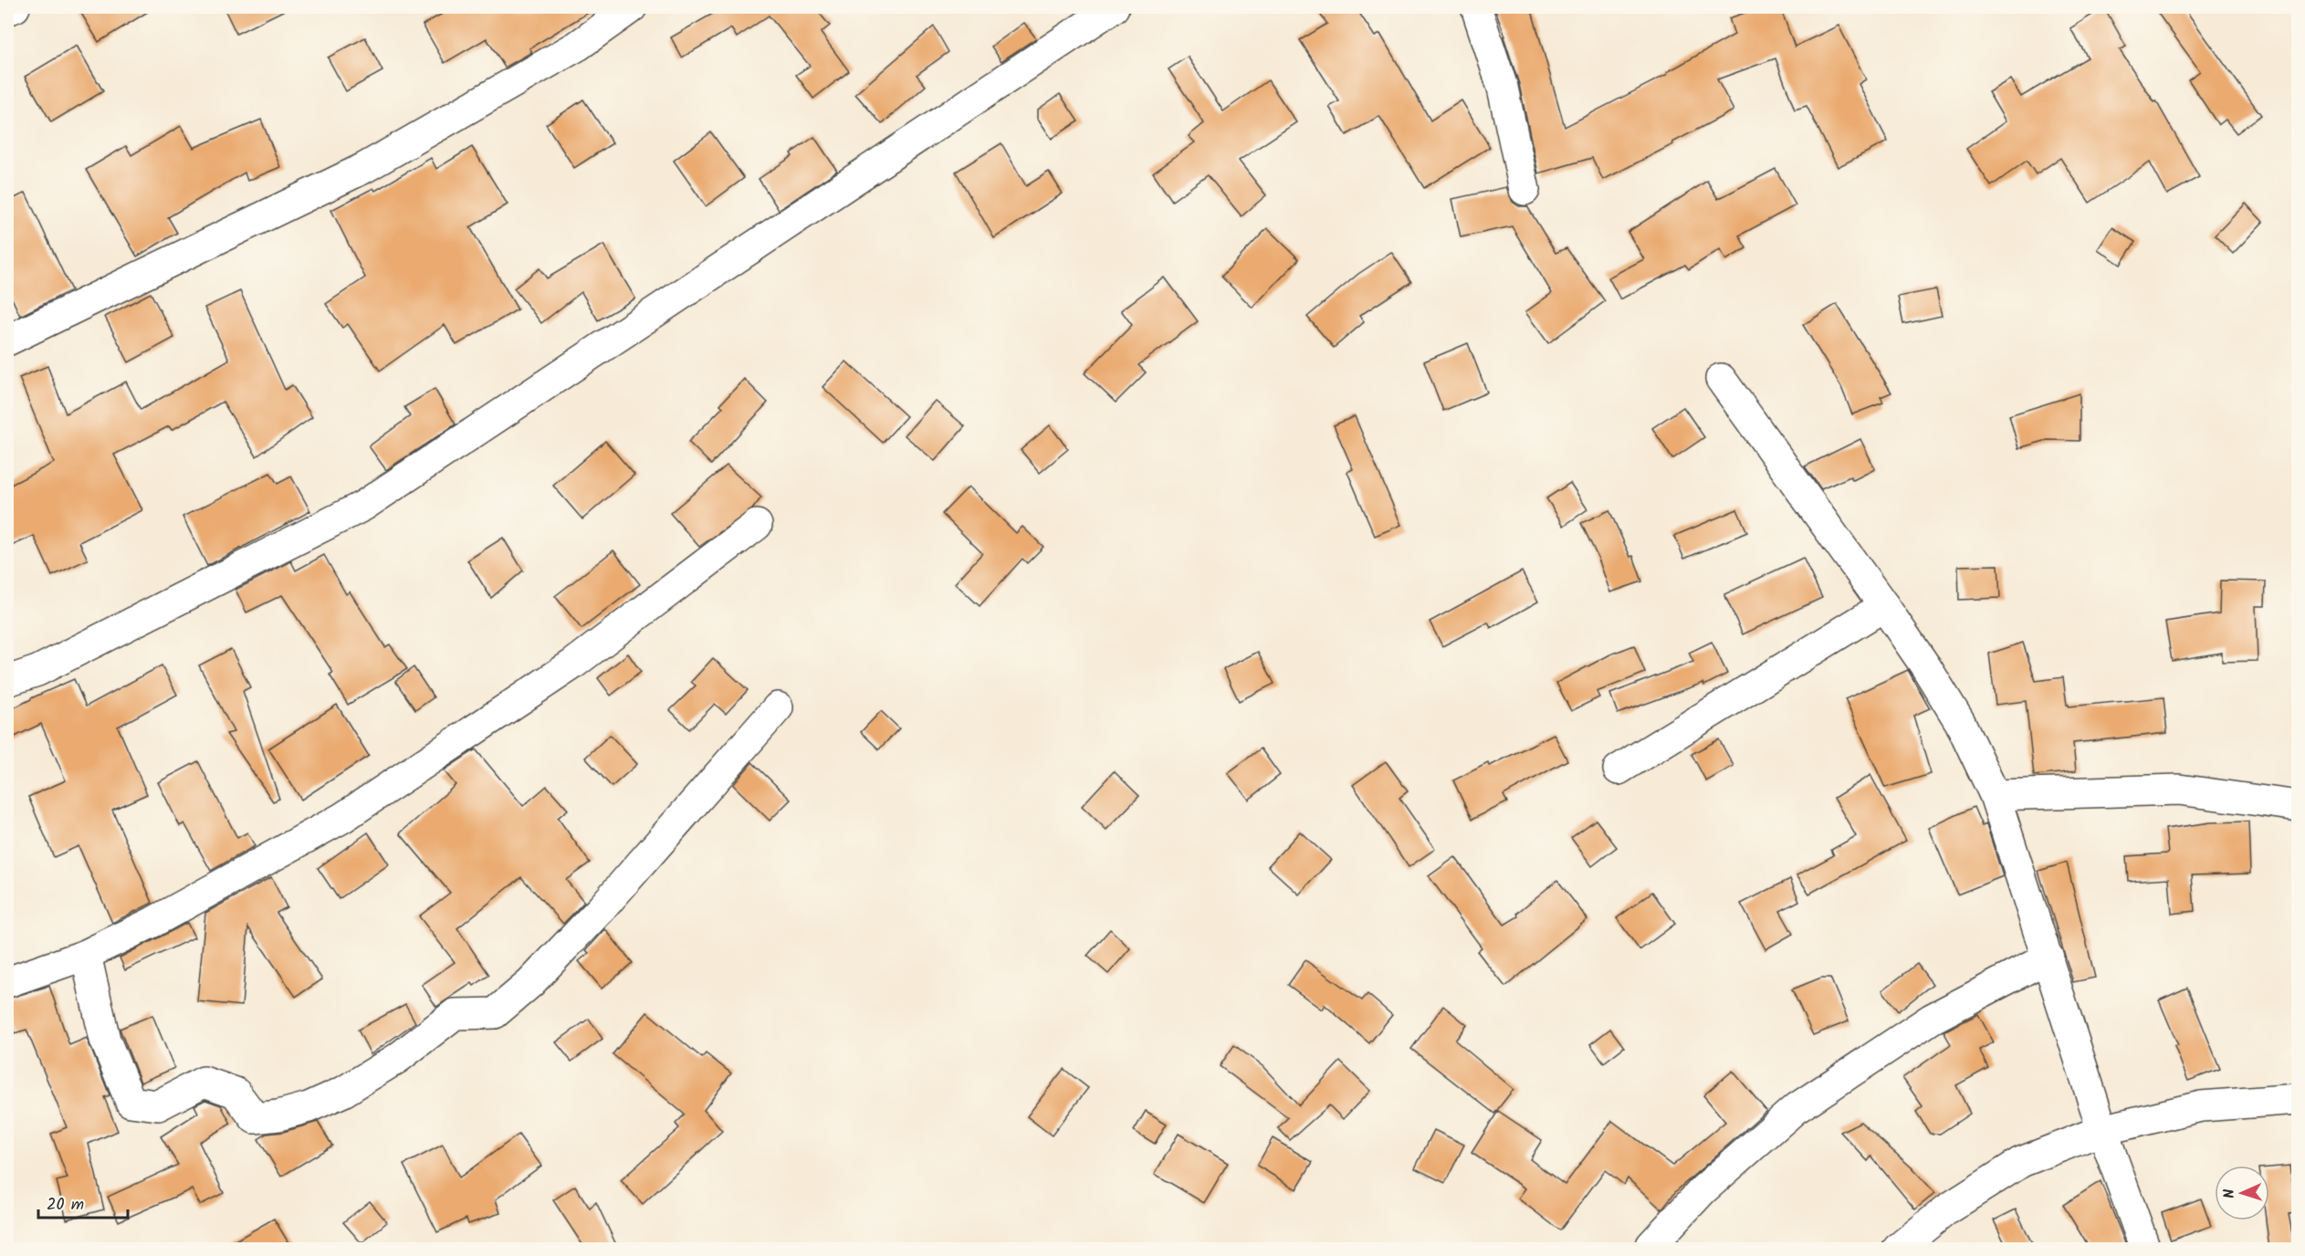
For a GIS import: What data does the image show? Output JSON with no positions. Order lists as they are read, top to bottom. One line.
{"scale_bar":"20 m","north":"left"}
